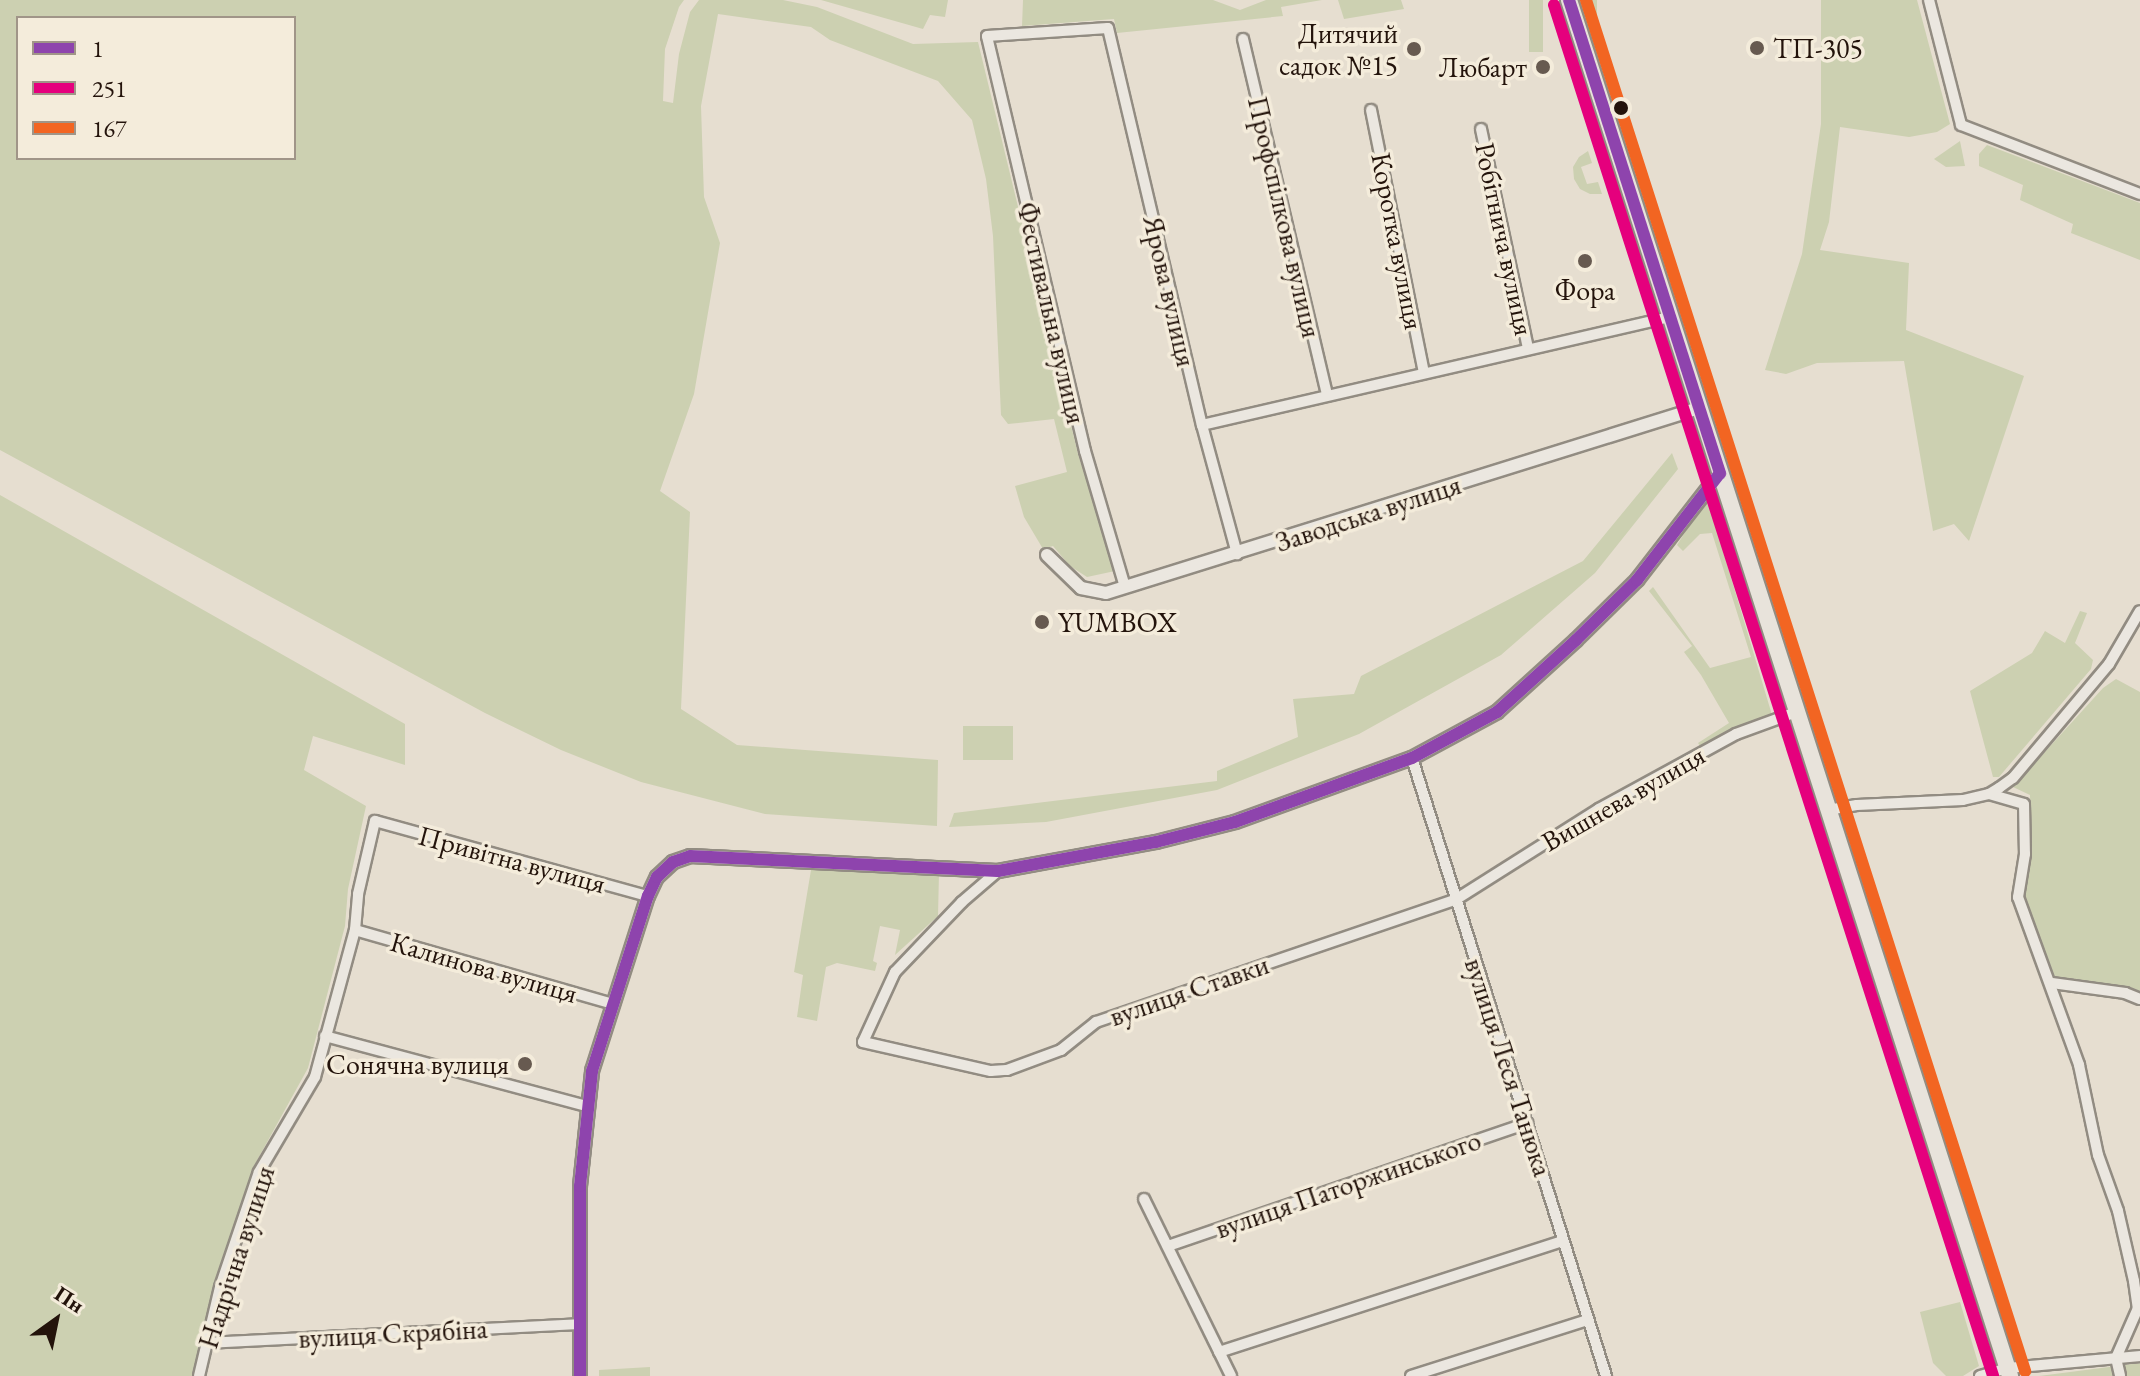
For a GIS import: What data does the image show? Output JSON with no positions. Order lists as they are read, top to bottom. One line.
{"streets":{"street":["Профспілкова вулиця","Робітнича вулиця","Коротка вулиця","Ярова вулиця","Фестивальна вулиця","Заводська вулиця","Вишнева вулиця","Привітна вулиця","Калинова вулиця","вулиця Ставки","вулиця Леся Танюка","вулиця Паторжинського","Надрічна вулиця","вулиця Скрябіна"]},"crossings":[["Ярова вулиця","Фестивальна вулиця"],["Ярова вулиця","Заводська вулиця"],["Фестивальна вулиця","Заводська вулиця"],["Вишнева вулиця","вулиця Ставки"],["Вишнева вулиця","вулиця Леся Танюка"],["Привітна вулиця","Надрічна вулиця"],["Калинова вулиця","Надрічна вулиця"],["вулиця Ставки","вулиця Леся Танюка"],["вулиця Леся Танюка","вулиця Паторжинського"],["Надрічна вулиця","вулиця Скрябіна"]],"places":["ТП-305","Дитячий садок №15","Любарт","Фора","YUMBOX","Сонячна вулиця"],"lines":["transit line 1","transit line 167","transit line 251"],"legend":["1","251","167"],"north":"top right"}
